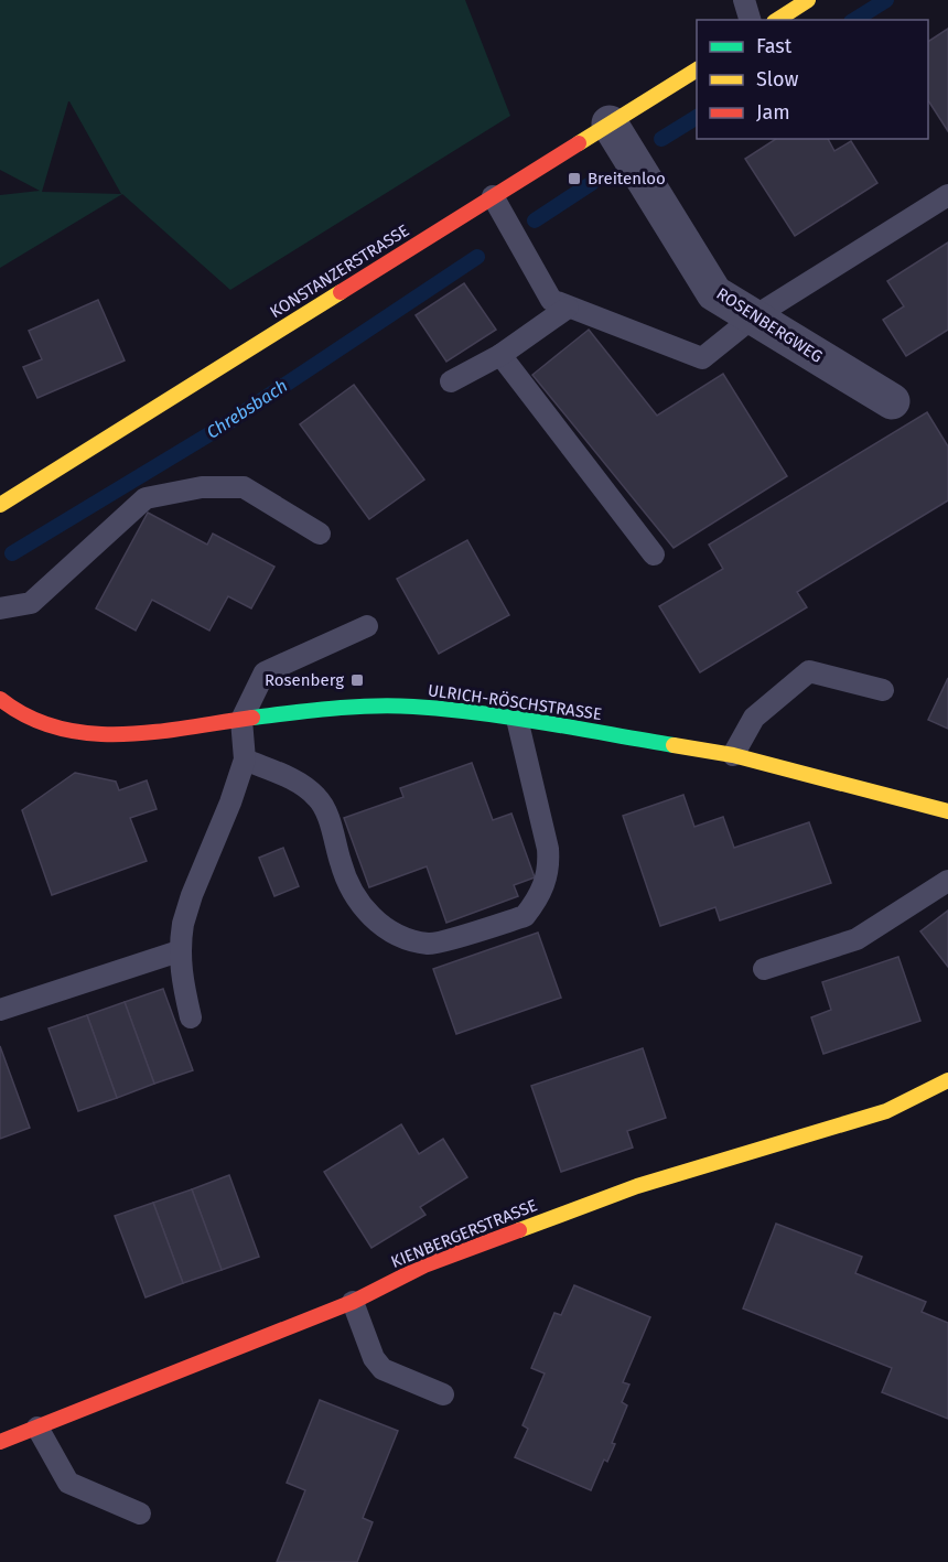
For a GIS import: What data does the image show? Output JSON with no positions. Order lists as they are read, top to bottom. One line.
{"streets":{"street":["KONSTANZERSTRASSE","ROSENBERGWEG","ULRICH-RÖSCHSTRASSE","KIENBERGERSTRASSE"]},"crossings":[["KONSTANZERSTRASSE","ROSENBERGWEG"]],"water":["Chrebsbach"],"places":{"transit":["Breitenloo","Rosenberg"]},"legend":["Fast","Slow","Jam"]}
